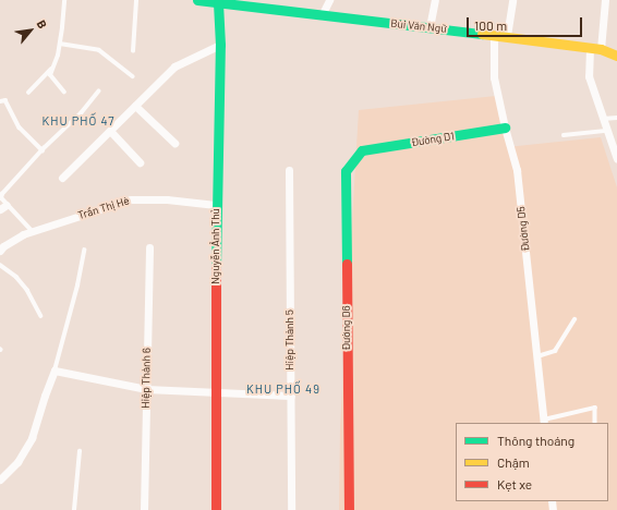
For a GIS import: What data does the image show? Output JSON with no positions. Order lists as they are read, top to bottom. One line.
{"streets":{"main road":["Bùi Văn Ngữ","Đường D1","Nguyễn Ảnh Thủ","Đường D6"],"street":["Trần Thị Hè","Đường D5","Hiệp Thành 5","Hiệp Thành 6"]},"crossings":[["Bùi Văn Ngữ","Đường D5"],["Bùi Văn Ngữ","Nguyễn Ảnh Thủ"],["Đường D1","Đường D5"],["Đường D1","Đường D6"],["Trần Thị Hè","Nguyễn Ảnh Thủ"]],"districts":["KHU PHỐ 47","KHU PHỐ 49"],"legend":["Thông thoáng","Chậm","Kẹt xe"],"scale_bar":"100 m","north":"top right"}
